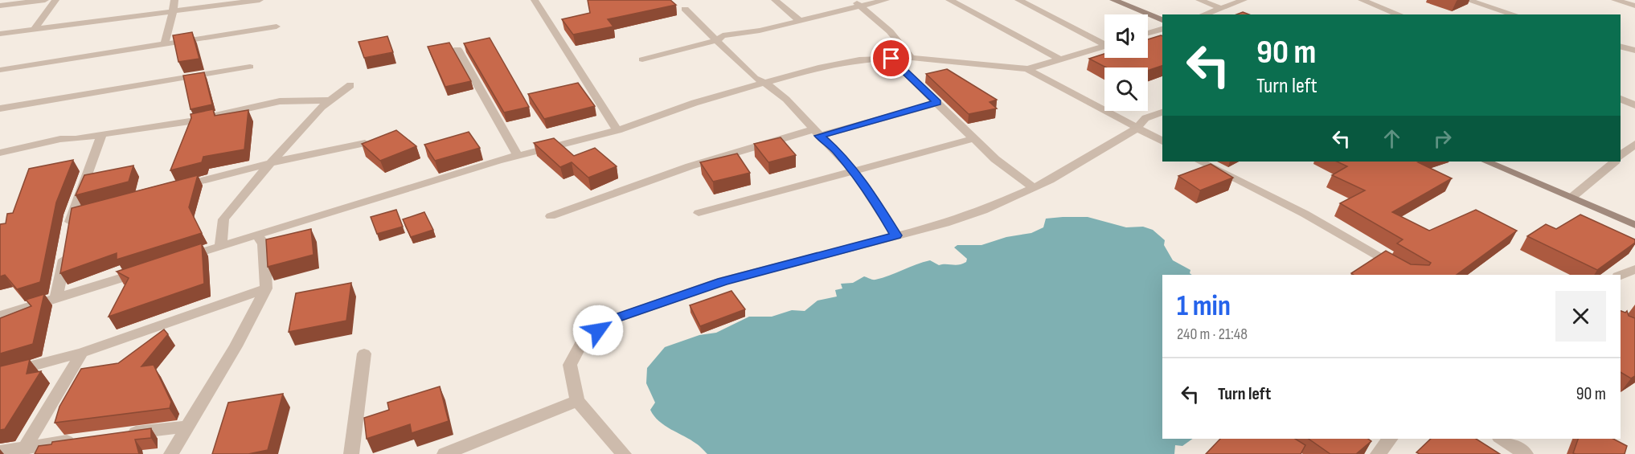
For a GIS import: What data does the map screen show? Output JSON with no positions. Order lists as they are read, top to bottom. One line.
{"page":{"turn":["90 m","Turn left"],"heading":["1 min","240 m · 21:48"],"list":[{"name":"Turn left","value":"90 m"}]}}
